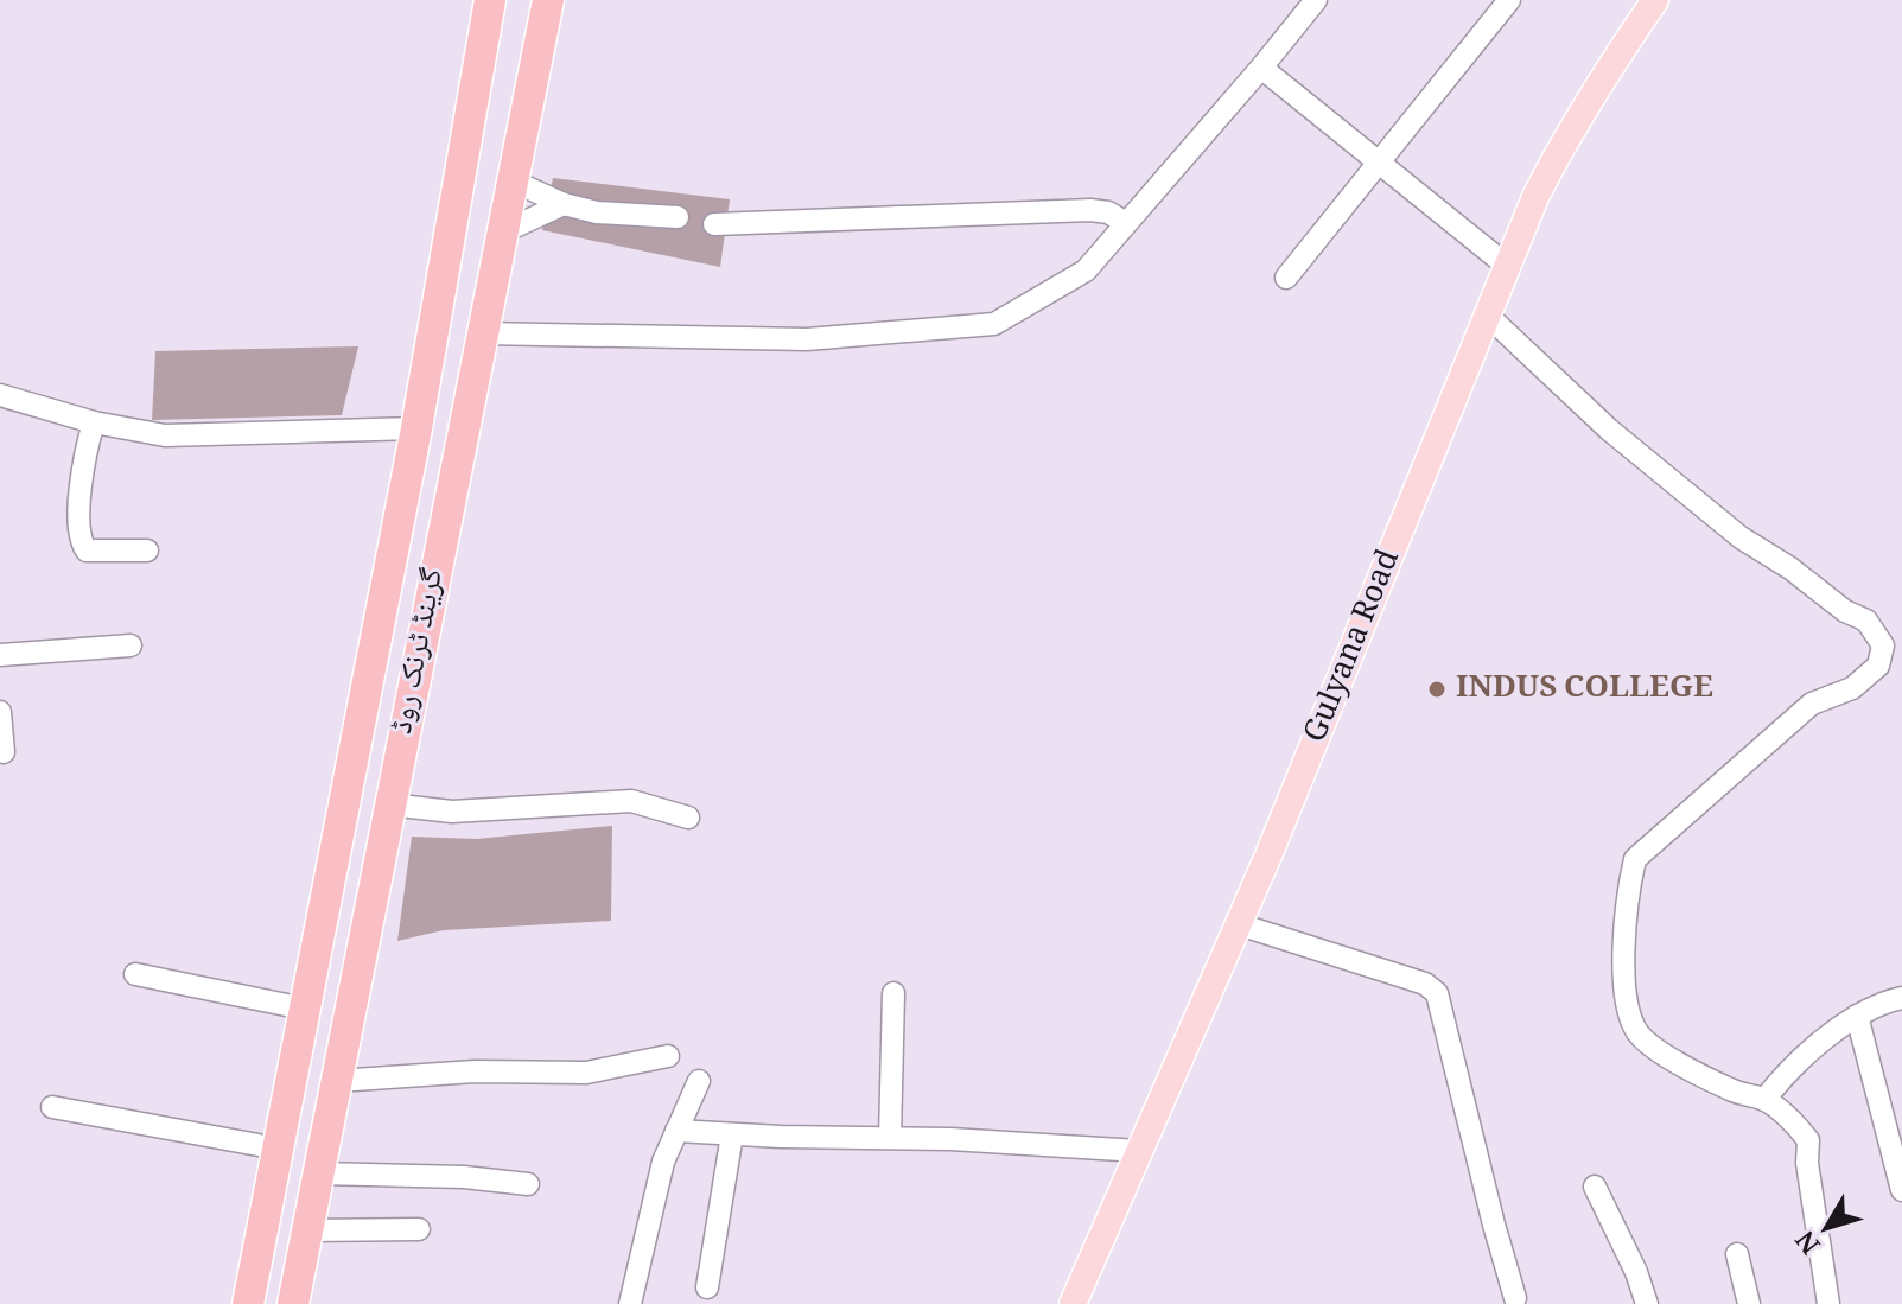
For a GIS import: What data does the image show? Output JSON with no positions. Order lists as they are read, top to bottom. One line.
{"streets":{"highway":["گرینڈ ٹرنک روڈ"],"main road":["Gulyana Road"]},"places":["INDUS COLLEGE"],"north":"bottom left"}
